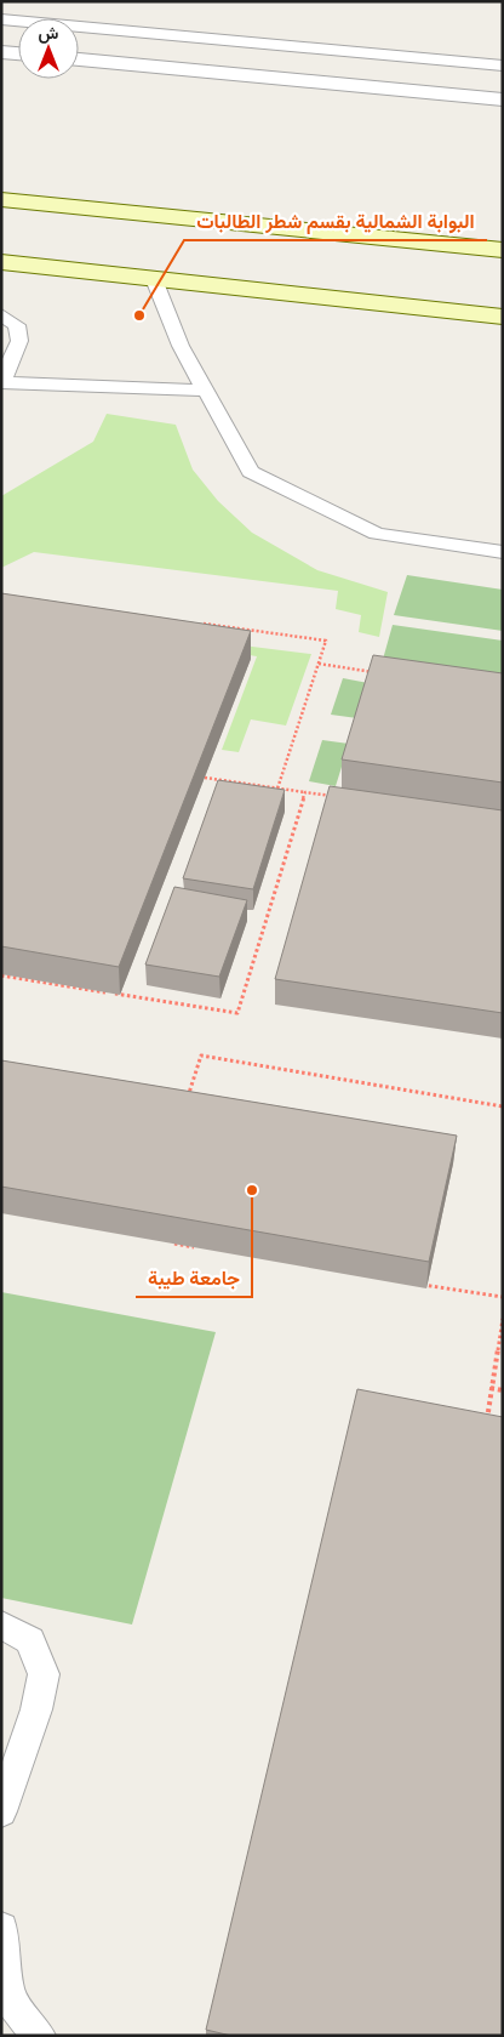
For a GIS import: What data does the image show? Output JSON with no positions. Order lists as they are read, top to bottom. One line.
{"places":["البوابة الشمالية بقسم شطر الطالبات","جامعة طيبة"],"north":"top"}
